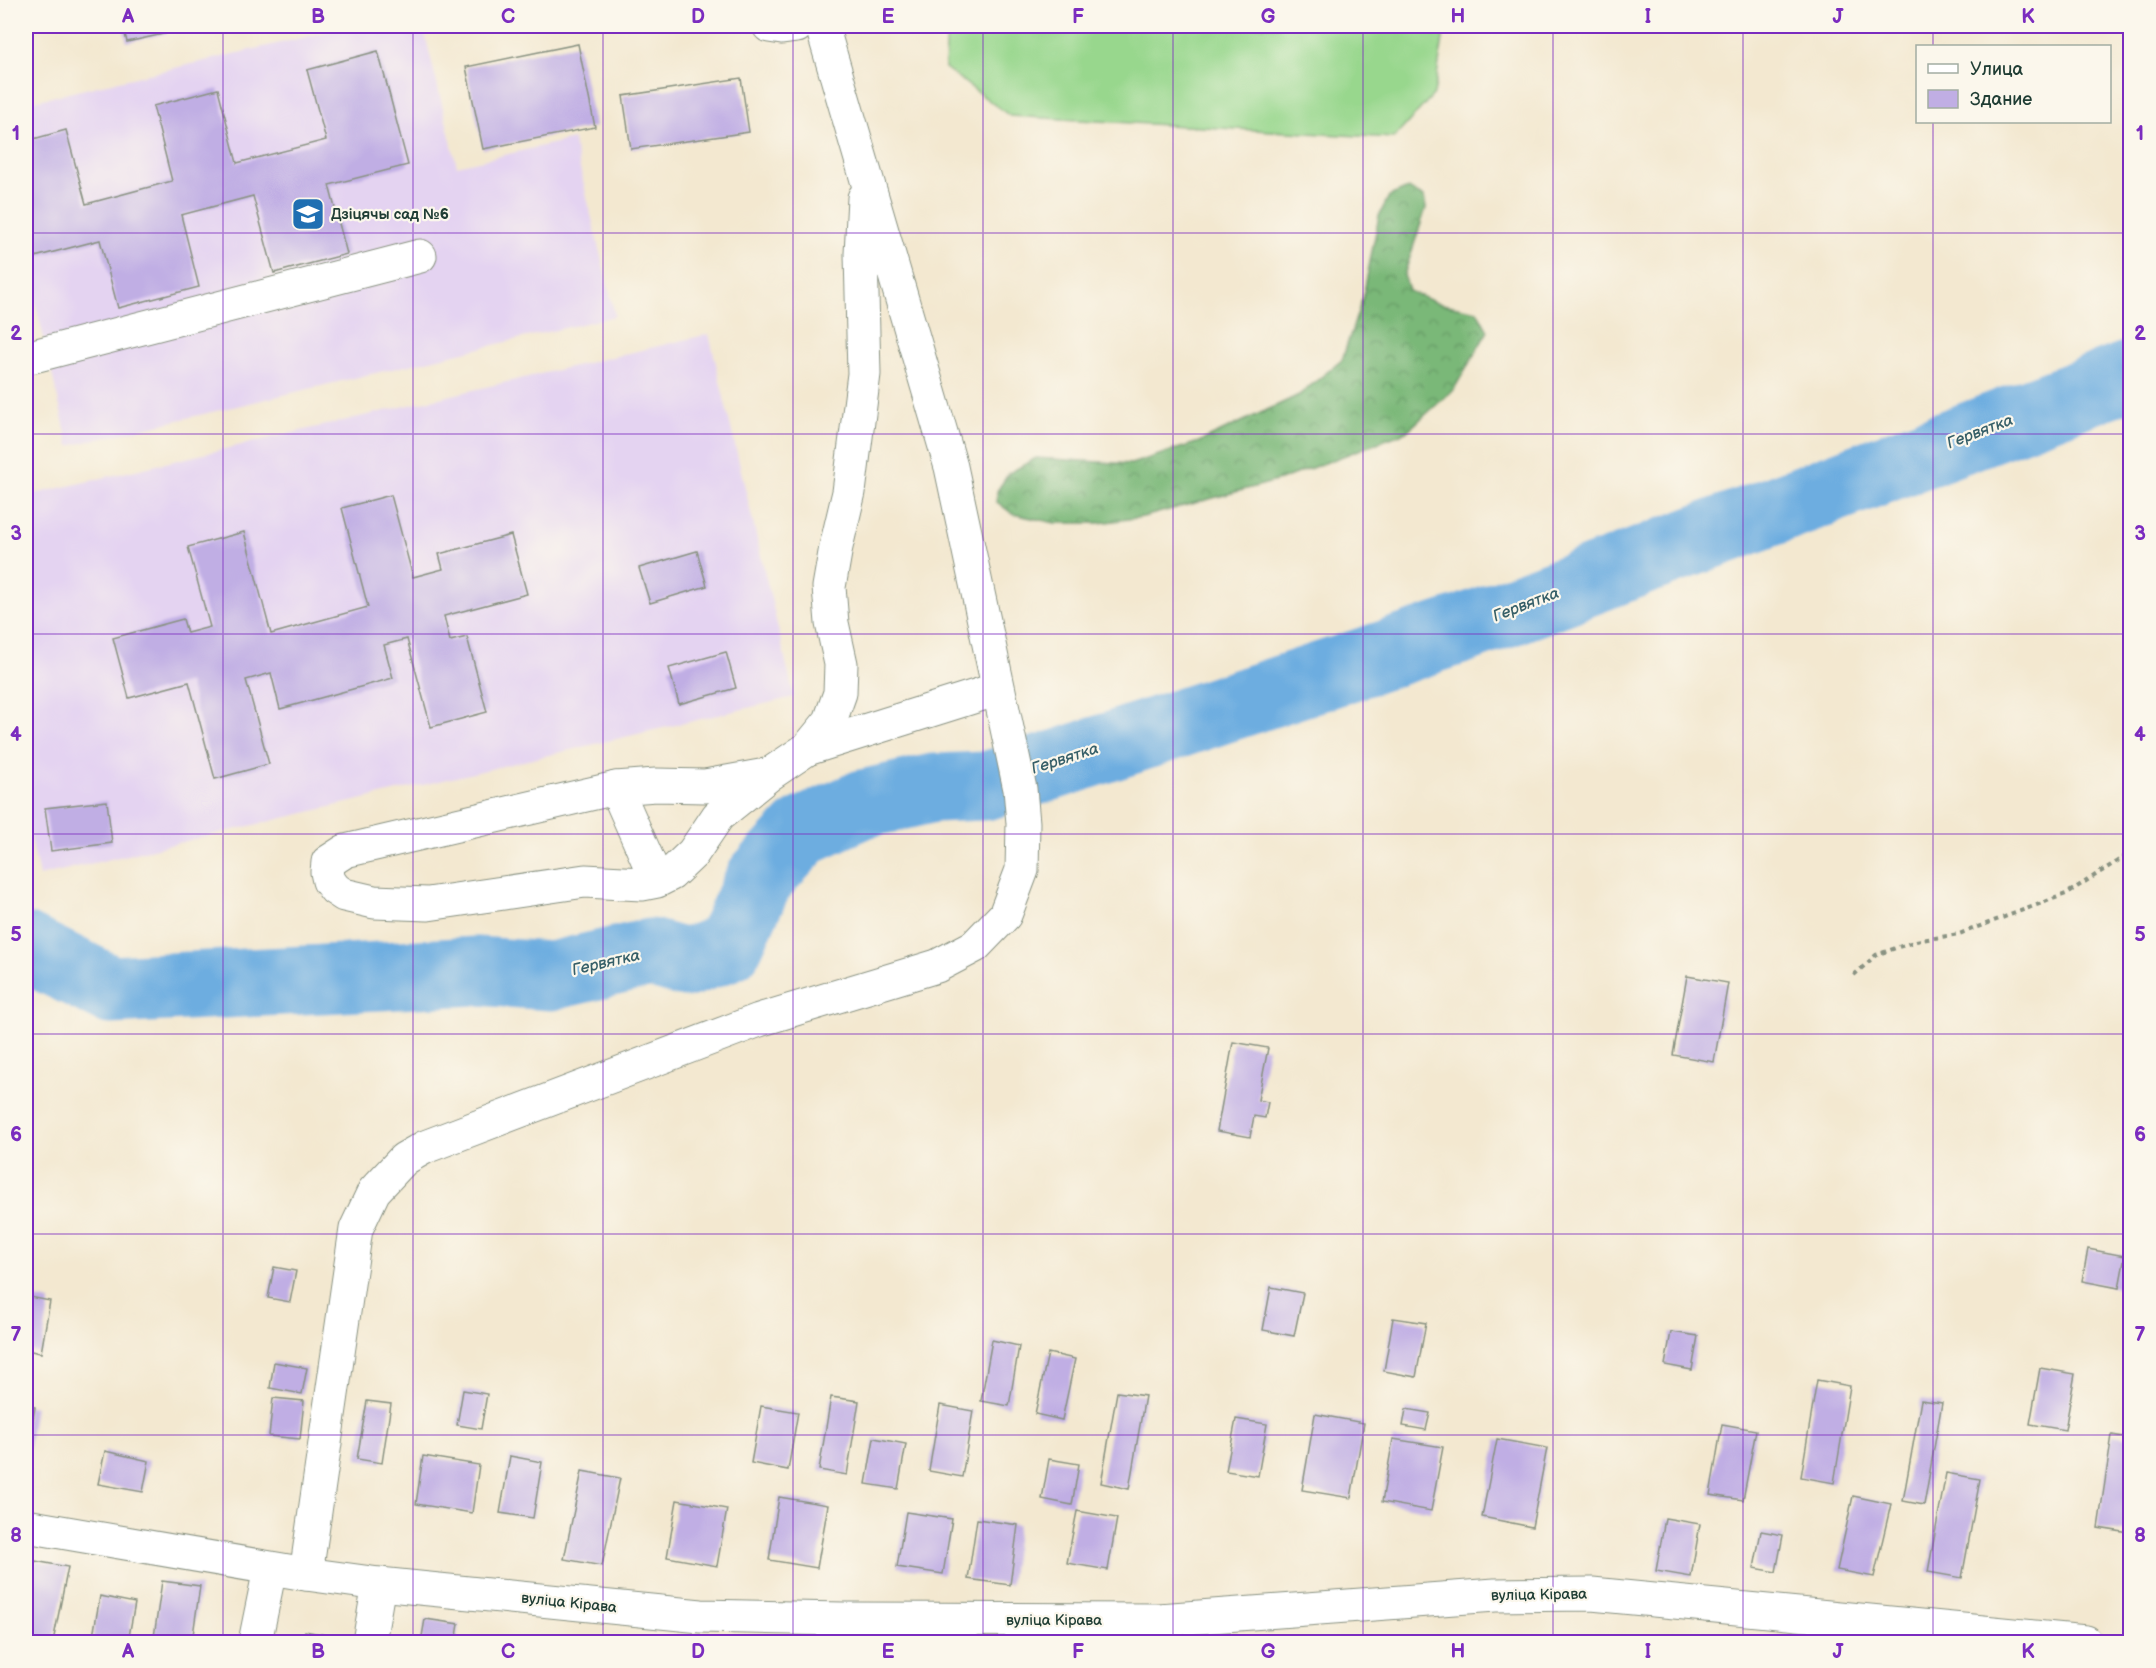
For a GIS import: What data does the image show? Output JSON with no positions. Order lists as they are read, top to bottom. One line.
{"streets":{"street":["вуліца Кірава"]},"water":["Гервятка"],"places":{"school or university":["Дзіцячы сад №6"]},"legend":["Улица","Здание"],"grid":{"columns":["A","B","C","D","E","F","G","H","I","J","K"],"rows":["1","2","3","4","5","6","7","8"]}}
